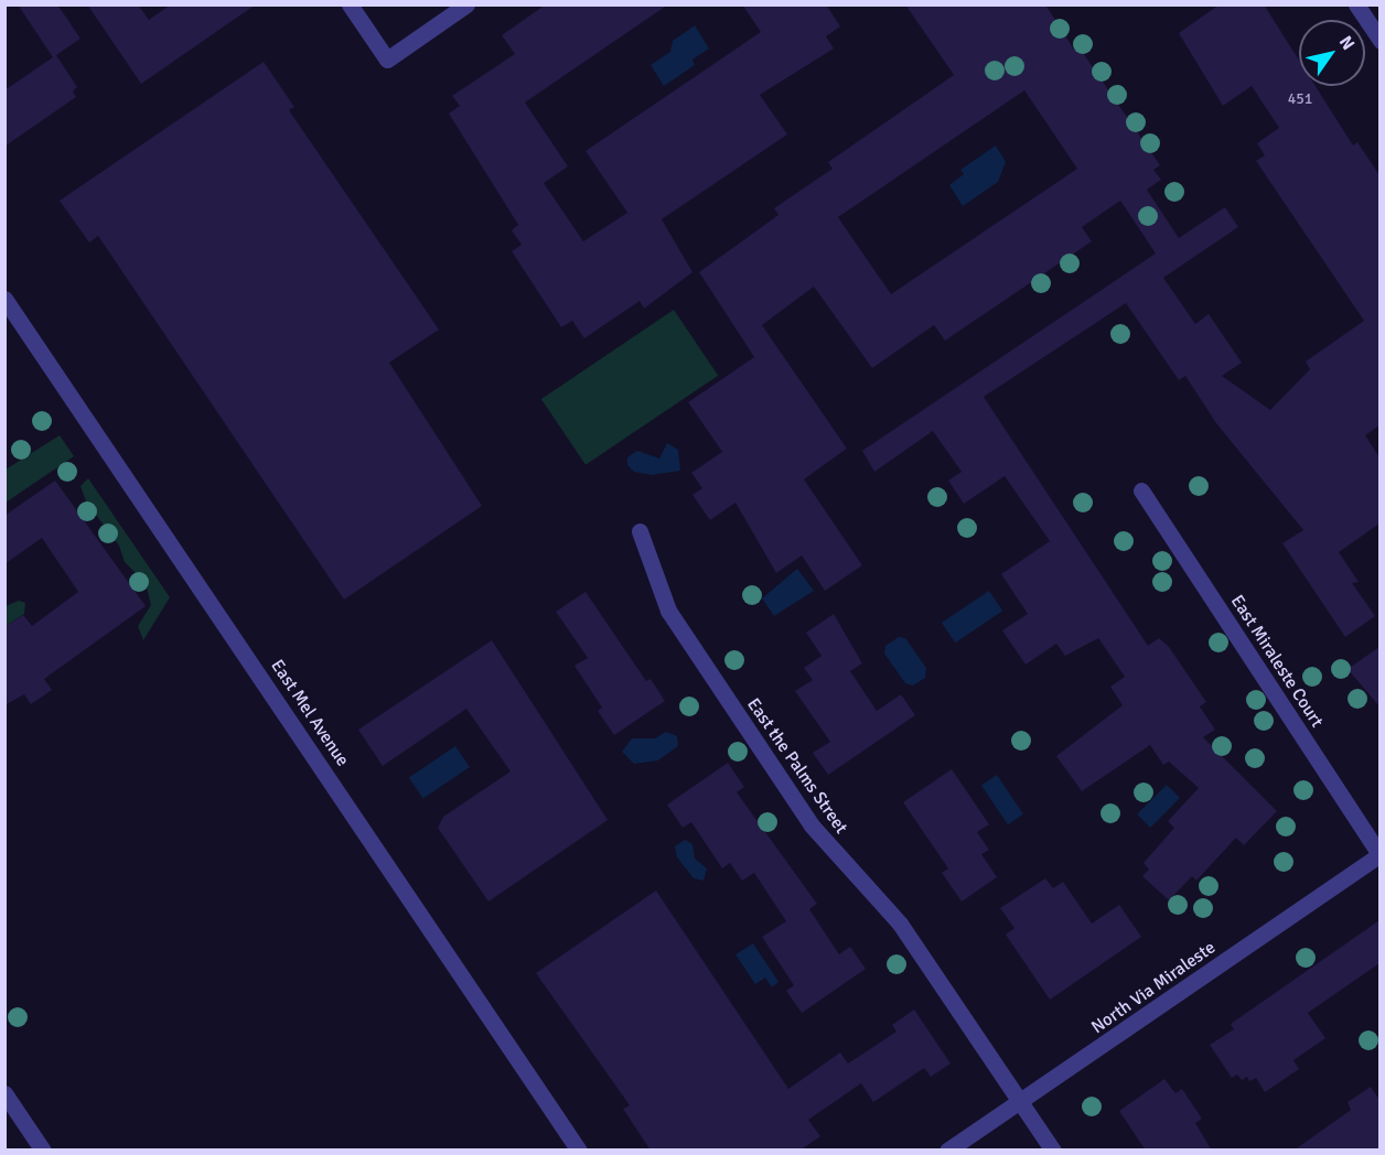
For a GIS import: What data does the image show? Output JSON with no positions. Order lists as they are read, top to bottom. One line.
{"streets":{"street":["East Miraleste Court","East Mel Avenue","East the Palms Street","North Via Miraleste"]},"crossings":[["East Miraleste Court","North Via Miraleste"],["East the Palms Street","North Via Miraleste"]],"house_numbers":["451"],"north":"top right"}
